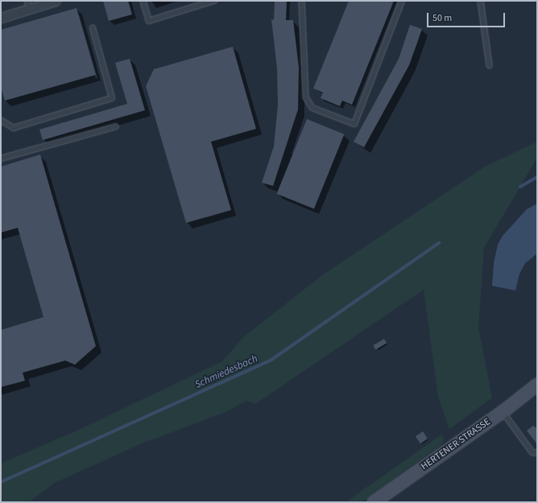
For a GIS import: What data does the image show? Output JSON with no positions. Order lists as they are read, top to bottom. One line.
{"streets":{"main road":["HERTENER STRASSE"]},"water":["Schmiedesbach"],"scale_bar":"50 m"}
